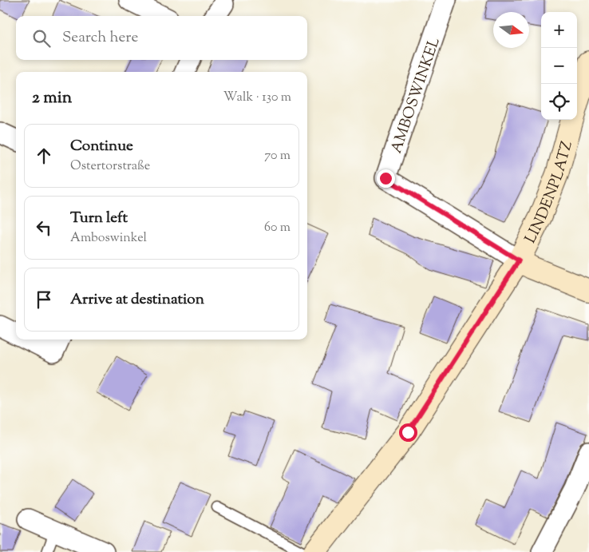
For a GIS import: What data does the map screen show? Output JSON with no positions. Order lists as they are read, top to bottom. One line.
{"streets":{"street":["AMBOSWINKEL","LINDENPLATZ"]},"crossings":[["AMBOSWINKEL","LINDENPLATZ"]],"north":"right","page":{"map_buttons":["+","−"],"search":"Search here","heading":["2 min","Walk · 130 m"],"list":[["Continue","Ostertorstraße","70 m"],["Turn left","Amboswinkel","60 m"],"Arrive at destination"]}}
